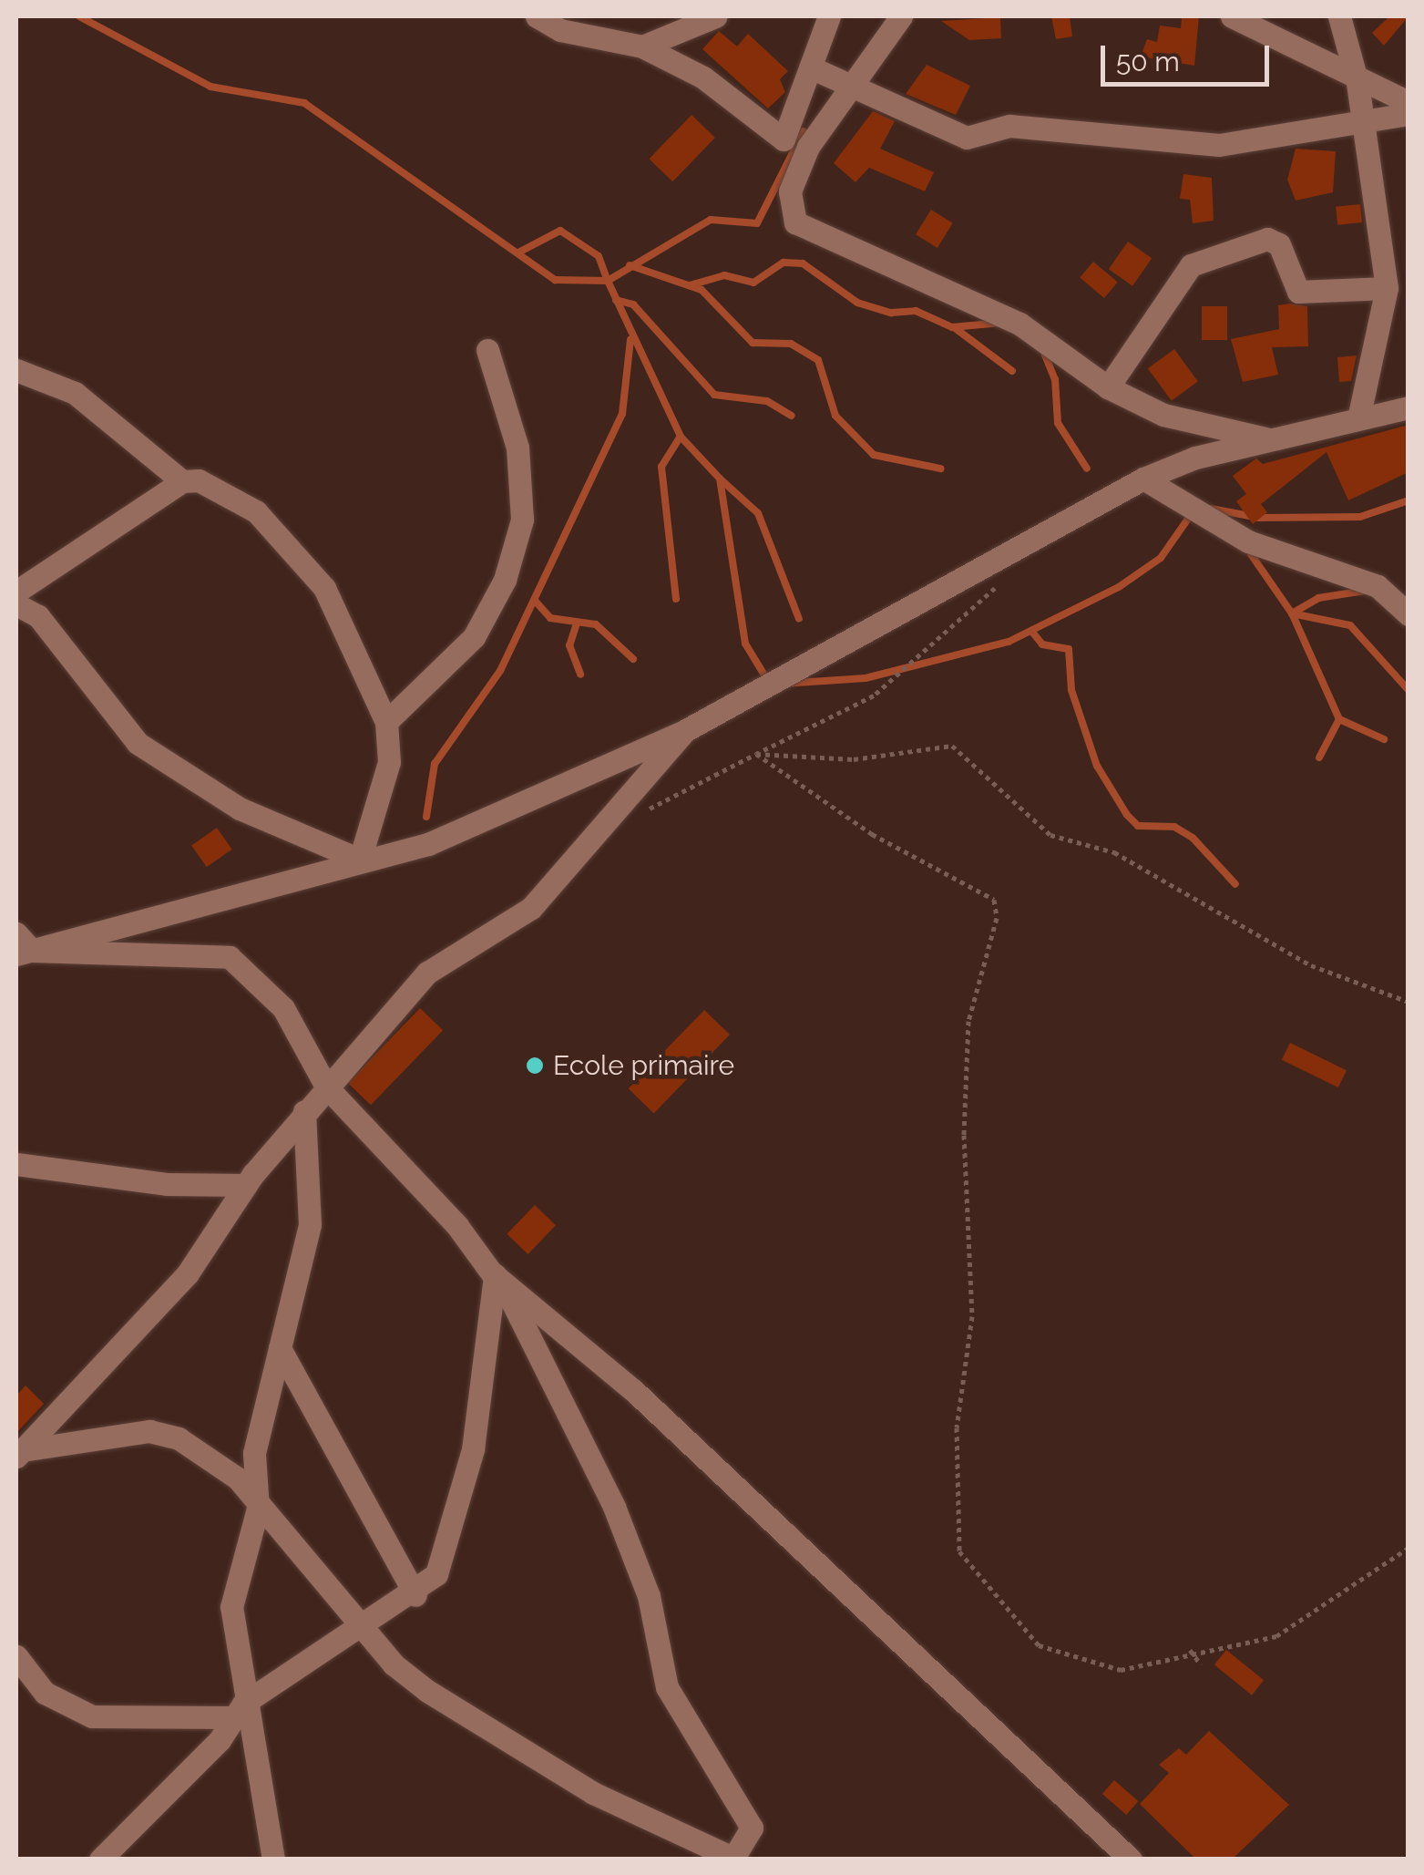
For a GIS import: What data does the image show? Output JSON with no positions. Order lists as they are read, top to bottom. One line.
{"places":["Ecole primaire"],"scale_bar":"50 m"}
